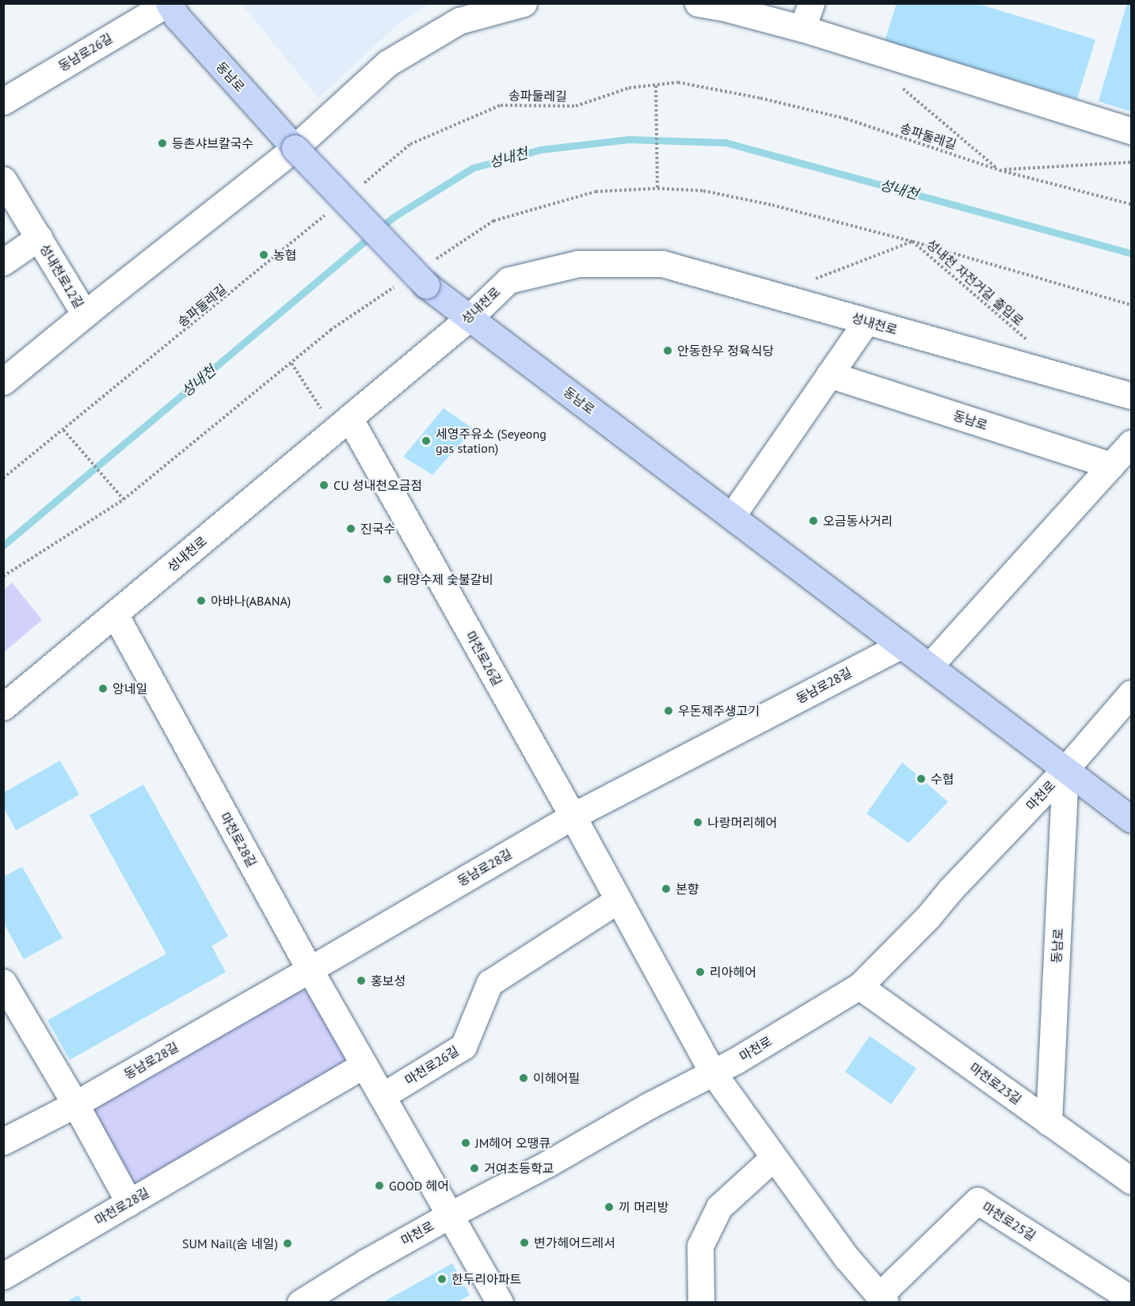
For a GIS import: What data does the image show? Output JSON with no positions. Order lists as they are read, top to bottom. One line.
{"streets":{"main road":["동남로"],"street":["동남로26길","성내천로12길","성내천로","마천로26길","동남로28길","마천로","마천로28길","마천로23길","마천로25길"],"path":["송파둘레길","성내천 자전거길 출입로"]},"crossings":[["동남로26길","동남로"],["동남로","성내천로"],["동남로","동남로28길"],["동남로","마천로"],["동남로","마천로23길"],["성내천 자전거길 출입로","성내천로"],["성내천로","마천로26길"],["성내천로","마천로28길"],["마천로26길","동남로28길"],["마천로26길","마천로"],["마천로26길","마천로28길"],["마천로26길","마천로25길"],["동남로28길","마천로28길"],["마천로","마천로28길"],["마천로","마천로23길"],["마천로","마천로25길"]],"water":["성내천"],"places":["등촌샤브칼국수","농협","안동한우 정육식당","세영주유소 (Seyeong gas station)","CU 성내천오금점","오금동사거리","진국수","태양수제 숯불갈비","아바나(ABANA)","앙네일","우돈제주생고기","수협","나랑머리헤어","본향","리아헤어","홍보성","이헤어필","JM헤어 오땡큐","거여초등학교","GOOD 헤어","끼 머리방","변가헤어드레서","SUM Nail(숨 네일)","한두리아파트"]}
